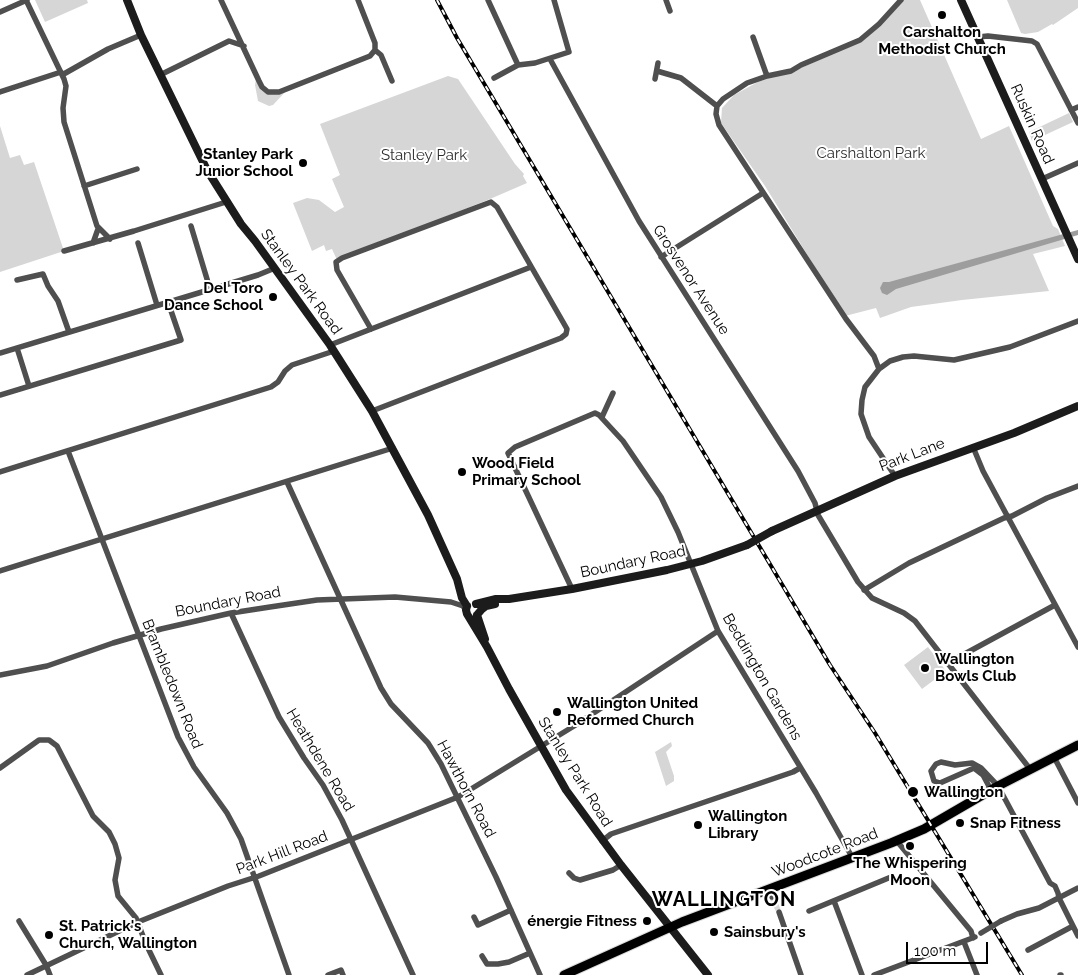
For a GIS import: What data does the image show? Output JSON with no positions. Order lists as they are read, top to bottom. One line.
{"streets":{"main road":["Ruskin Road","Stanley Park Road","Park Lane","Boundary Road","Woodcote Road"],"street":["Grosvenor Avenue","Beddington Gardens","Brambledown Road","Heathdene Road","Hawthorn Road","Park Hill Road"]},"crossings":[["Grosvenor Avenue","Park Lane"],["Stanley Park Road","Boundary Road"],["Stanley Park Road","Park Hill Road"],["Stanley Park Road","Woodcote Road"],["Park Lane","Boundary Road"],["Boundary Road","Beddington Gardens"],["Boundary Road","Brambledown Road"],["Boundary Road","Heathdene Road"],["Boundary Road","Hawthorn Road"],["Beddington Gardens","Park Hill Road"],["Beddington Gardens","Woodcote Road"],["Brambledown Road","Park Hill Road"],["Heathdene Road","Park Hill Road"],["Hawthorn Road","Park Hill Road"]],"districts":["WALLINGTON"],"parks":["Carshalton Park","Stanley Park"],"places":["Carshalton Methodist Church","Stanley Park Junior School","Del Toro Dance School","Wood Field Primary School","Wallington Bowls Club","Wallington United Reformed Church","Wallington","Snap Fitness","Wallington Library","The Whispering Moon","énergie Fitness","Sainsbury's","St. Patrick's Church, Wallington"],"scale_bar":"100 m"}
